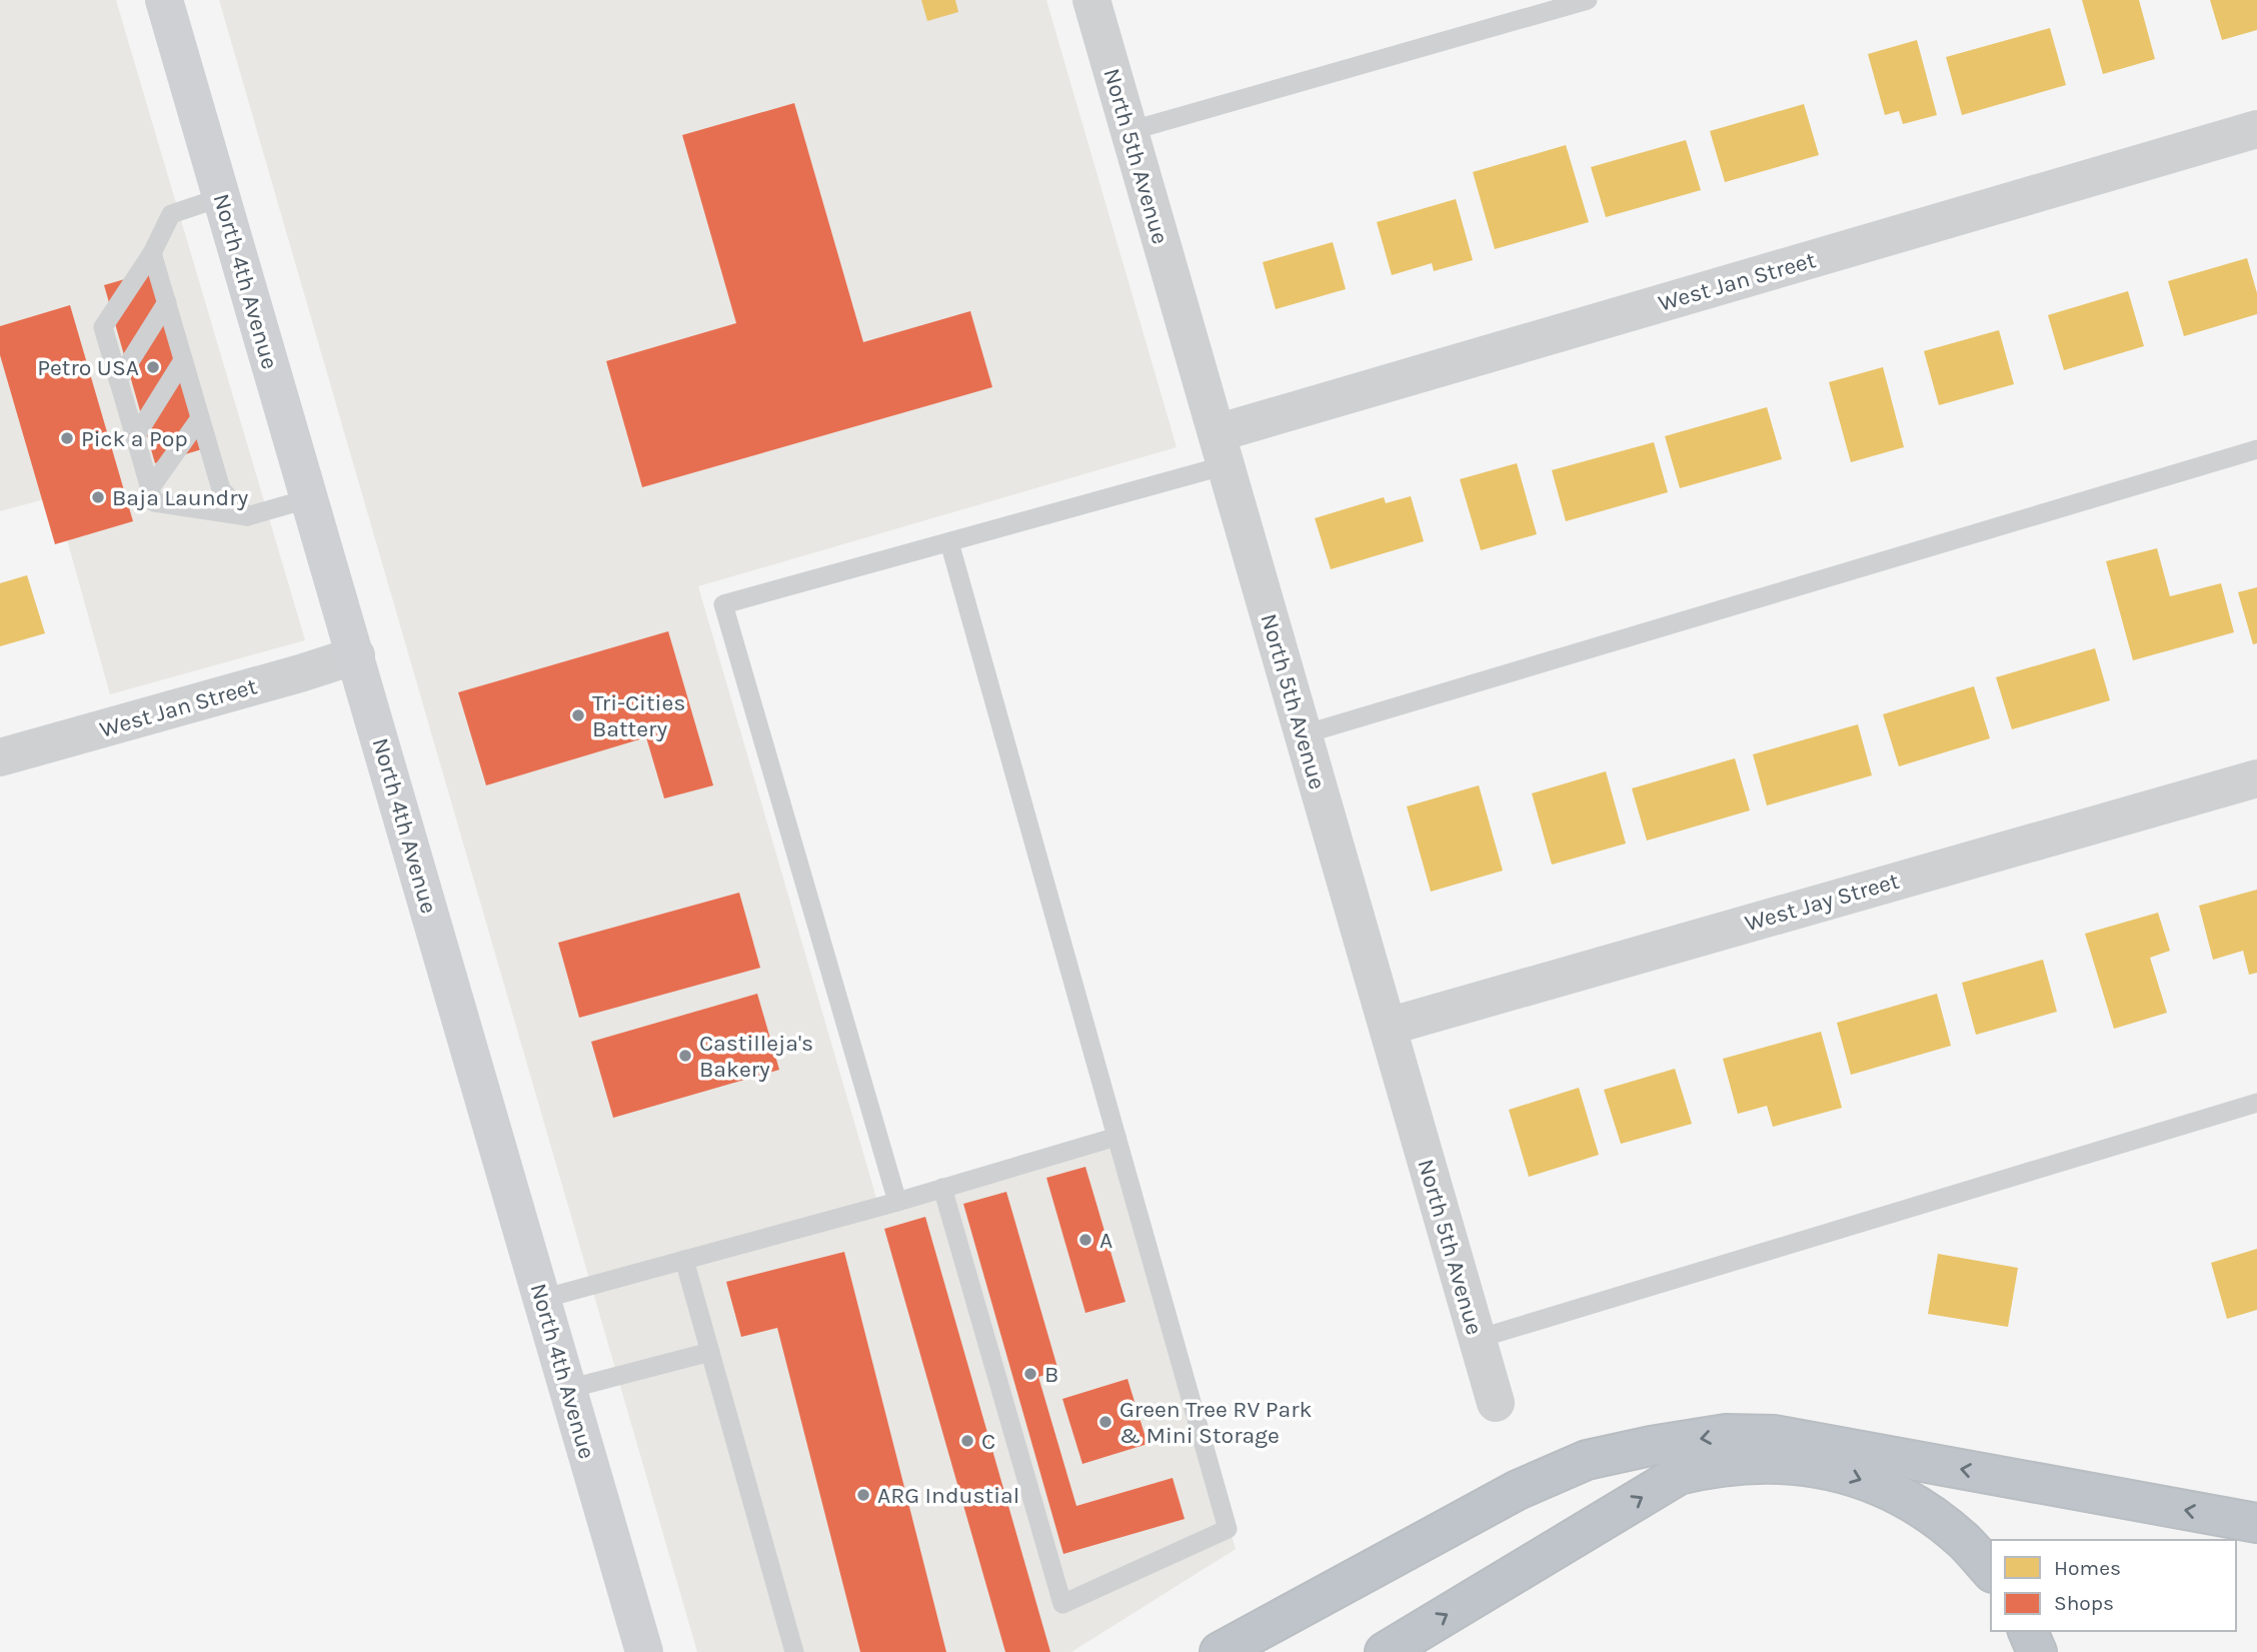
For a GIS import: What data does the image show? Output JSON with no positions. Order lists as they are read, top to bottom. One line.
{"streets":{"main road":["North 4th Avenue"],"street":["North 5th Avenue","West Jan Street","West Jay Street"]},"crossings":[["North 5th Avenue","West Jan Street"],["North 5th Avenue","West Jay Street"],["North 4th Avenue","West Jan Street"]],"places":["Petro USA","Pick a Pop","Baja Laundry","Tri-Cities Battery","Castilleja's Bakery","A","B","Green Tree RV Park & Mini Storage","C","ARG Industial"],"legend":["Homes","Shops"]}
